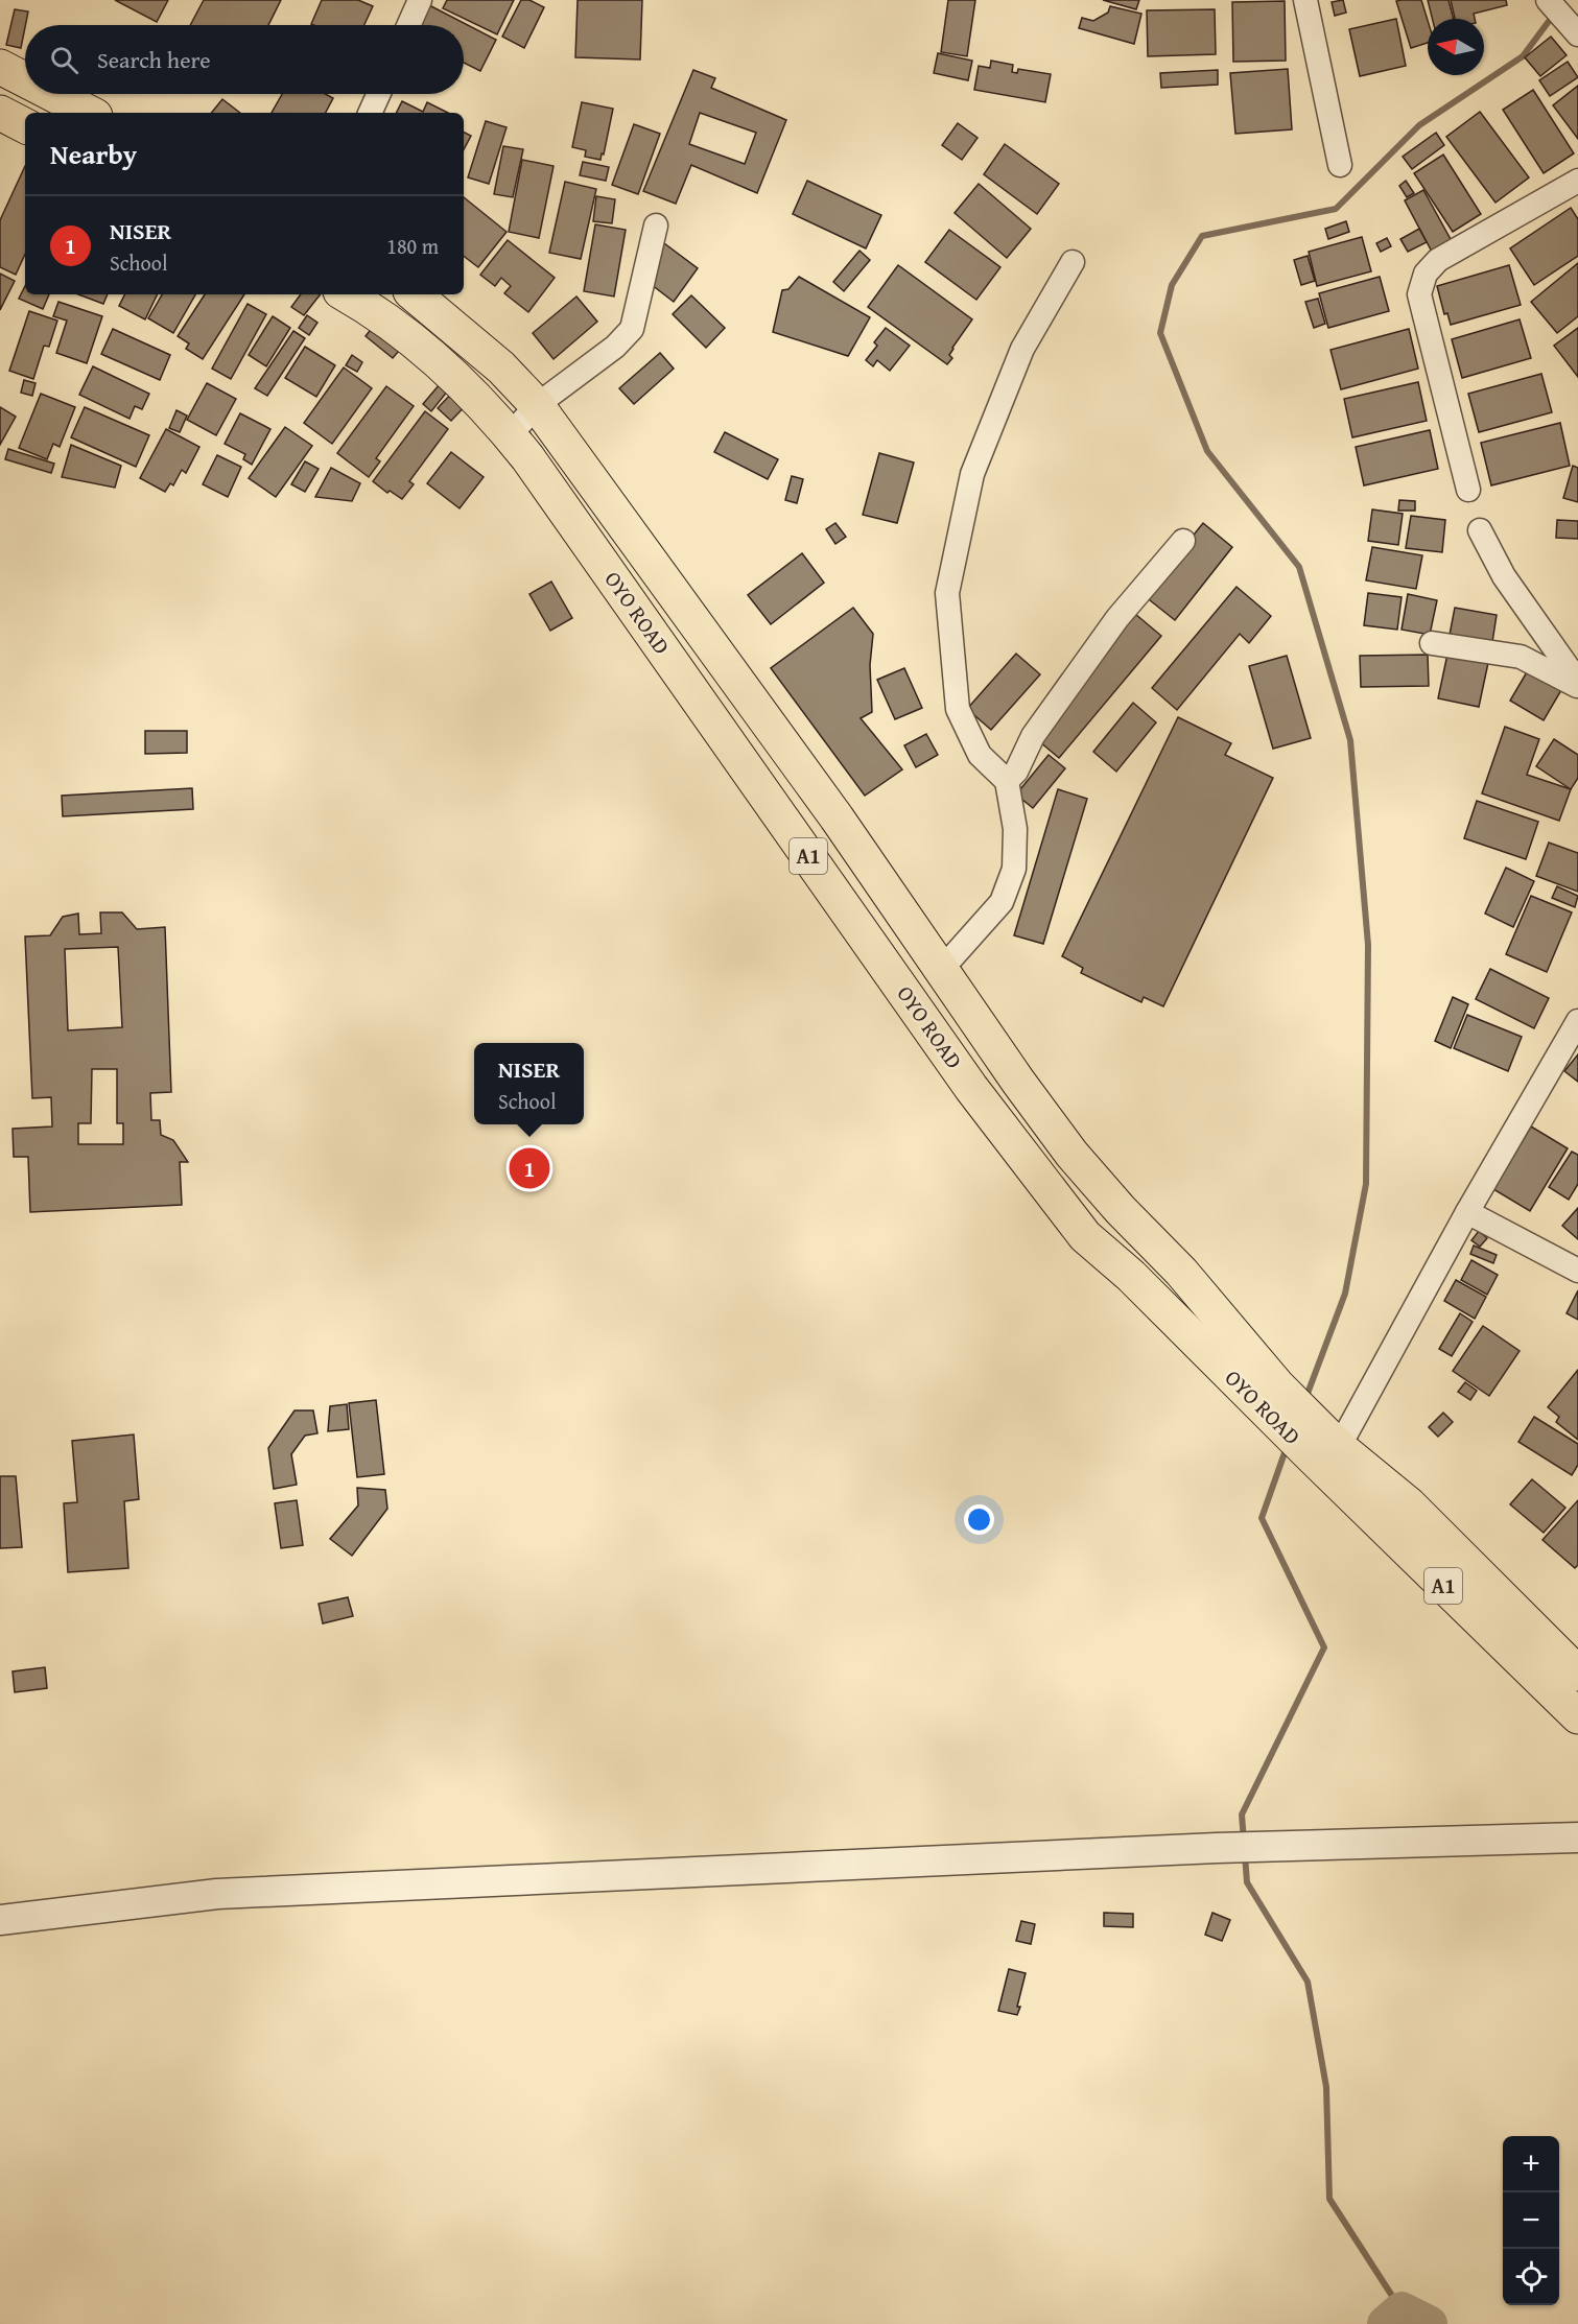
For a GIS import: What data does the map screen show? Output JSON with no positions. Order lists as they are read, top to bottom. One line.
{"streets":{"highway":["OYO ROAD","A1"]},"north":"left","page":{"search":"Search here","heading":"Nearby","list":[{"mark":"1","name":"NISER","note":"School","value":"180 m"}],"popup":["NISER","School"],"pins":"1","map_buttons":["+","−"]}}
